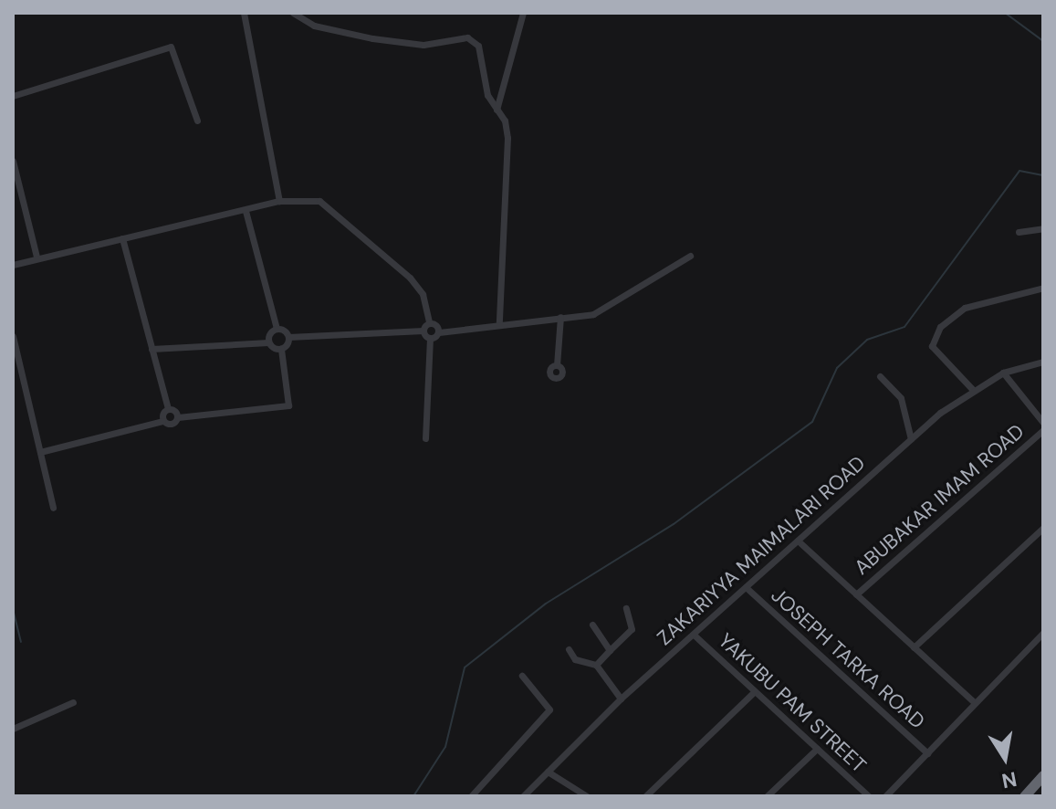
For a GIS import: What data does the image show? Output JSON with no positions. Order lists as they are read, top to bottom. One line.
{"streets":{"street":["ABUBAKAR IMAM ROAD","ZAKARIYYA MAIMALARI ROAD","JOSEPH TARKA ROAD","YAKUBU PAM STREET"]},"crossings":[["ZAKARIYYA MAIMALARI ROAD","JOSEPH TARKA ROAD"],["ZAKARIYYA MAIMALARI ROAD","YAKUBU PAM STREET"]],"north":"bottom"}
